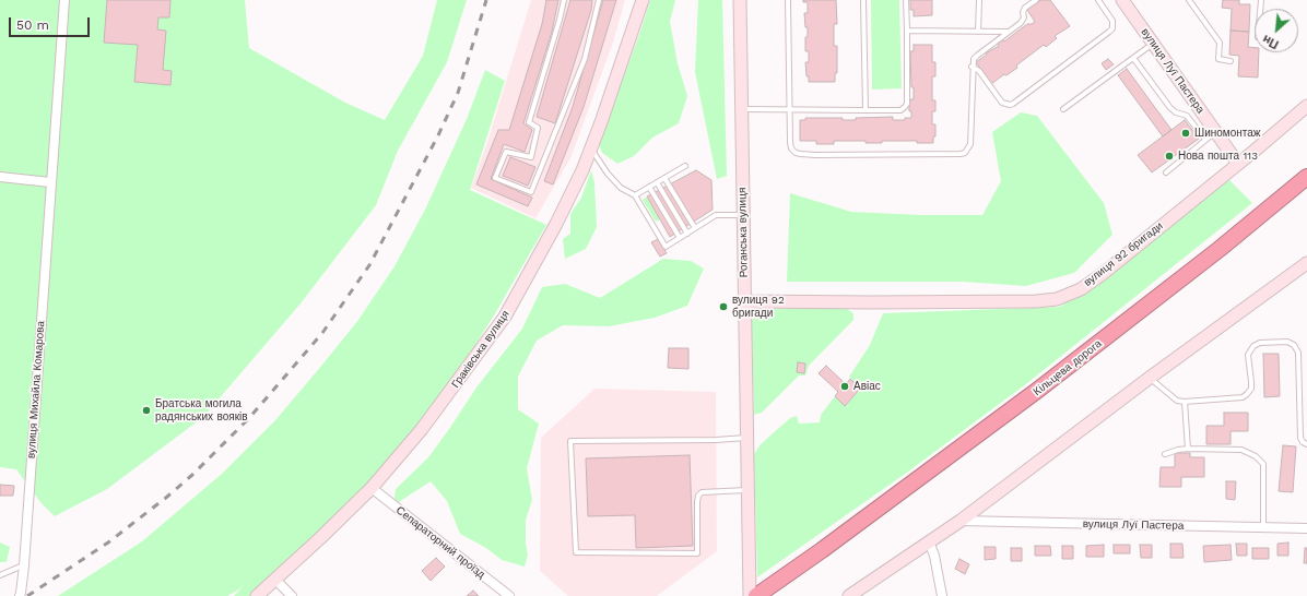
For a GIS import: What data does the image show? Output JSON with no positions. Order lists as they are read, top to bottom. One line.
{"streets":{"highway":["Кільцева дорога"],"street":["вулиця Луї Пастера","Роганська вулиця","вулиця 92 бригади","Граківська вулиця","вулиця Михайла Комарова","Сепараторний проїзд"]},"crossings":[["вулиця Луї Пастера","вулиця 92 бригади"],["Роганська вулиця","вулиця 92 бригади"],["Граківська вулиця","Сепараторний проїзд"]],"places":["Шиномонтаж","Нова пошта 113","вулиця 92 бригади","Авіас","Братська могила радянських вояків"],"scale_bar":"50 m","north":"bottom left"}
